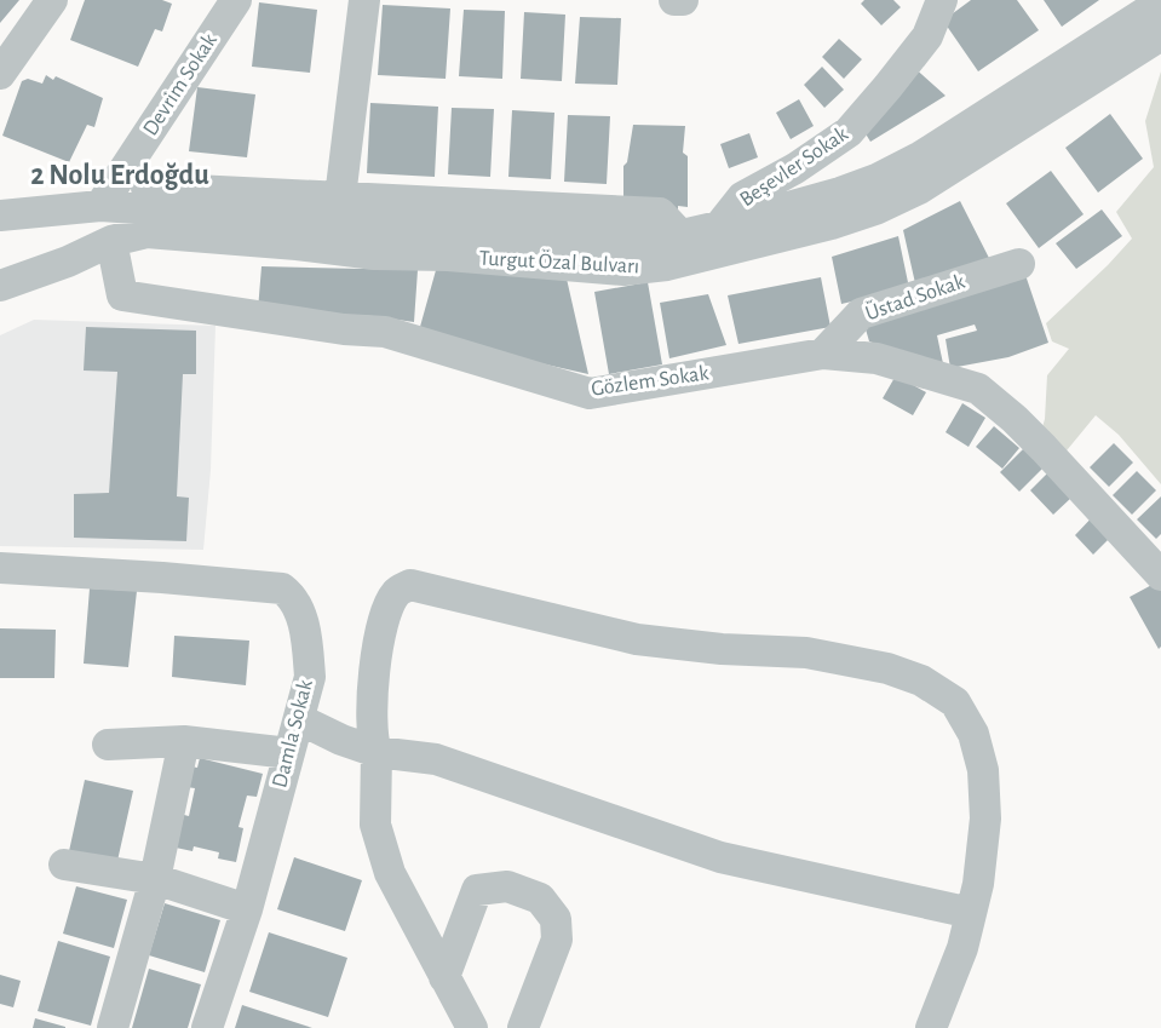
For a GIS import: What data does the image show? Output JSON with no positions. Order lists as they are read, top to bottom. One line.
{"streets":{"street":["Devrim Sokak","Beşevler Sokak","Turgut Özal Bulvarı","Üstad Sokak","Gözlem Sokak","Damla Sokak"]},"crossings":[["Devrim Sokak","Turgut Özal Bulvarı"],["Beşevler Sokak","Turgut Özal Bulvarı"],["Turgut Özal Bulvarı","Gözlem Sokak"],["Üstad Sokak","Gözlem Sokak"]],"districts":["2 Nolu Erdoğdu"]}
